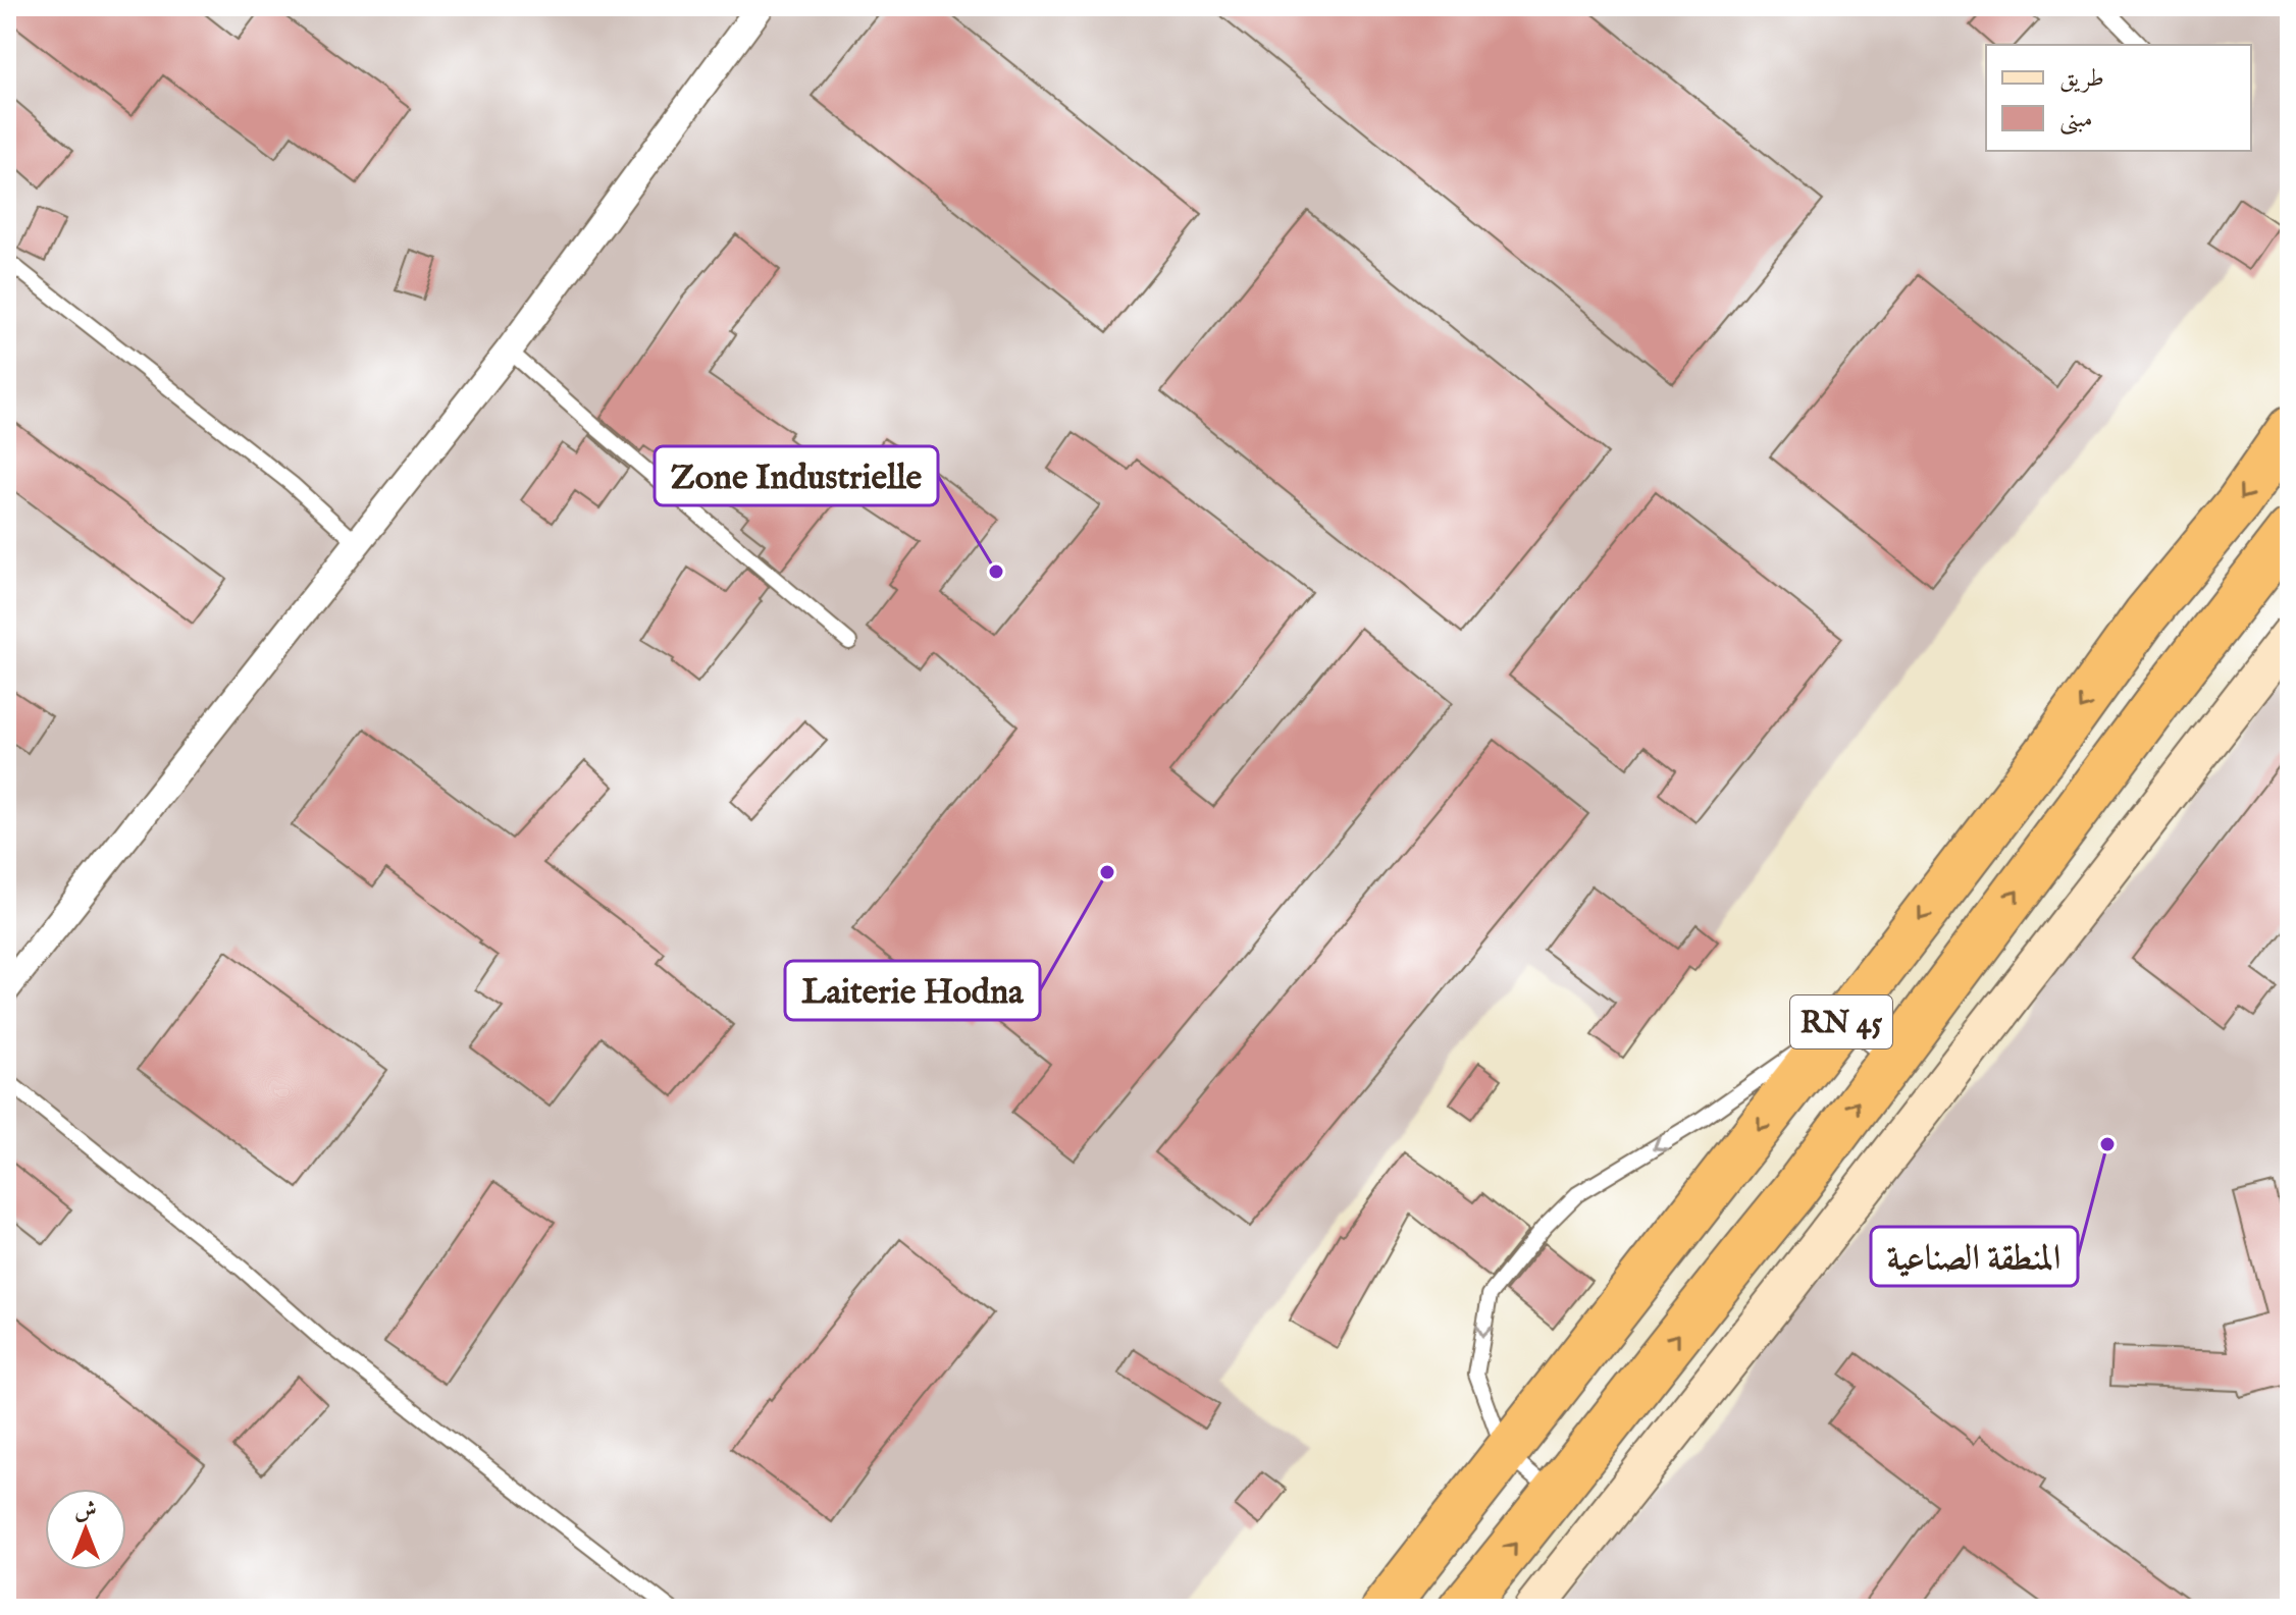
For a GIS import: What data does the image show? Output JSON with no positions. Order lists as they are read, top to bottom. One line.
{"streets":{"highway":["RN 45"]},"places":["Zone Industrielle","Laiterie Hodna","المنطقة الصناعية"],"legend":["طريق","مبنى"],"north":"top"}
